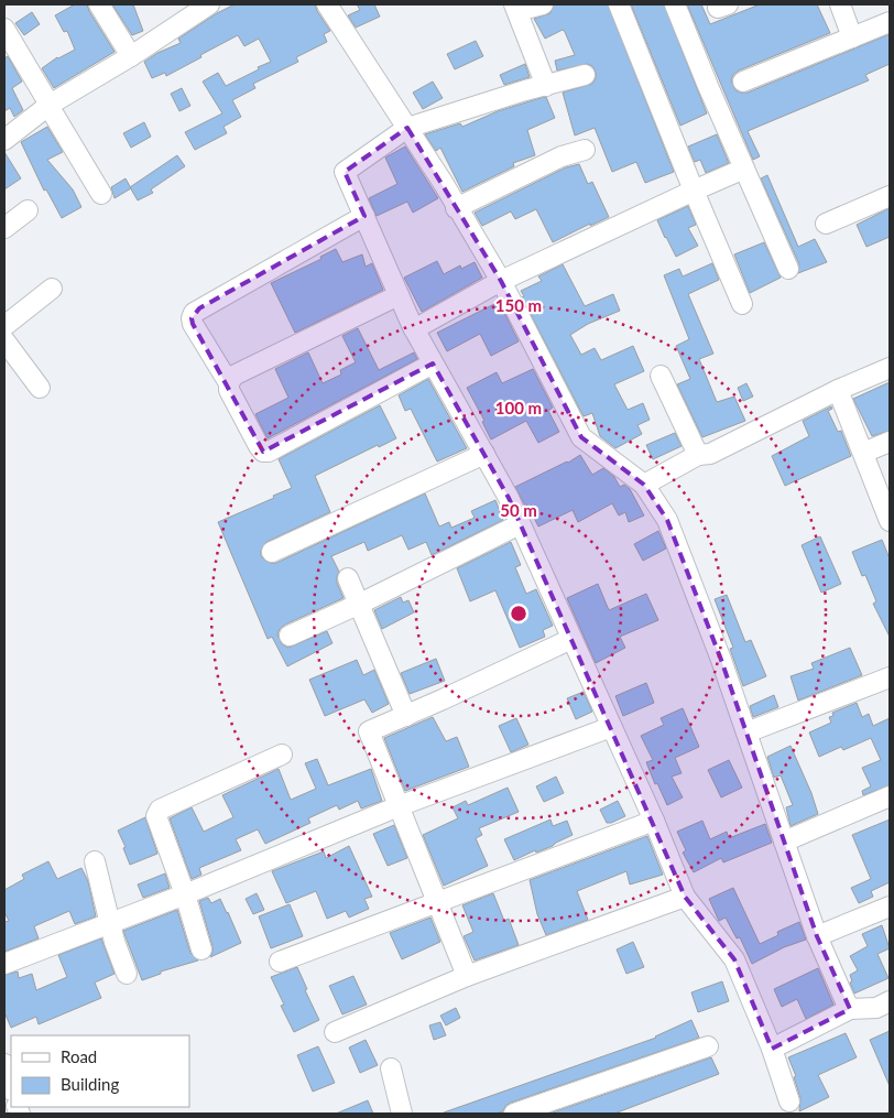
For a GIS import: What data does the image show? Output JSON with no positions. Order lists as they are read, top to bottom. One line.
{"legend":["Road","Building"],"rings":["150 m","100 m","50 m"]}
